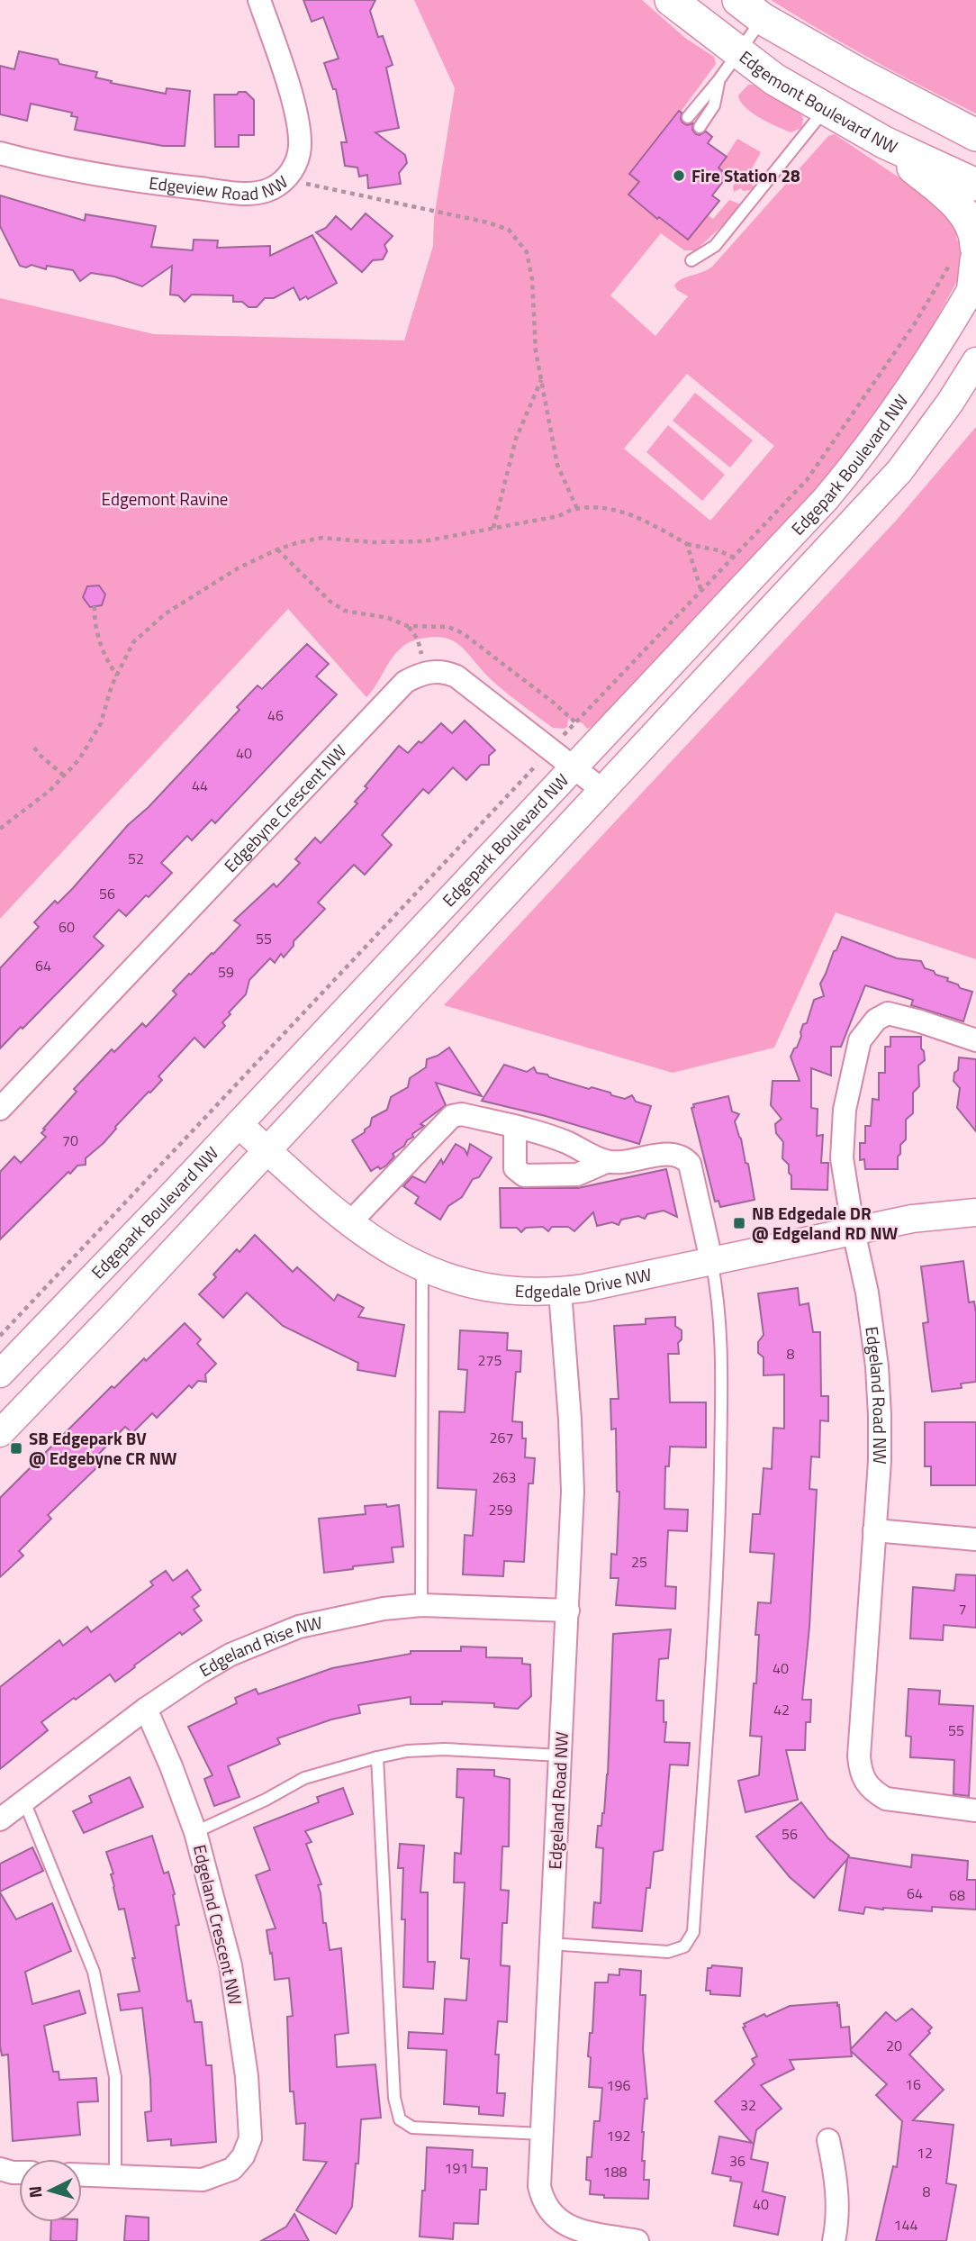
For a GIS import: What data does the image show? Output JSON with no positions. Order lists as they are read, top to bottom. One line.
{"streets":{"main road":["Edgemont Boulevard NW"],"street":["Edgeview Road NW","Edgepark Boulevard NW","Edgebyne Crescent NW","Edgedale Drive NW","Edgeland Road NW","Edgeland Rise NW","Edgeland Crescent NW"]},"crossings":[["Edgepark Boulevard NW","Edgedale Drive NW"],["Edgedale Drive NW","Edgeland Road NW"],["Edgeland Road NW","Edgeland Rise NW"],["Edgeland Rise NW","Edgeland Crescent NW"]],"parks":["Edgemont Ravine"],"places":{"other":["Fire Station 28"],"transit":["NB Edgedale DR @ Edgeland RD NW","SB Edgepark BV @ Edgebyne CR NW"]},"house_numbers":["46","40","44","52","56","60","55","64","59","70","8","275","267","263","259","25","7","40","42","55","56","64","68","20","16","196","32","192","12","36","191","188","8","40","144"],"north":"left"}
